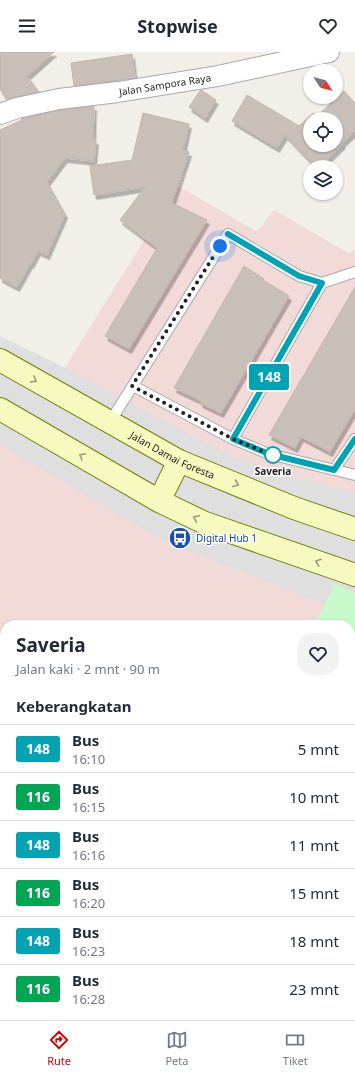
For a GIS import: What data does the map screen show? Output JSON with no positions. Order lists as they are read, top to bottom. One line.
{"streets":{"main road":["Jalan Damai Foresta"],"street":["Jalan Sampora Raya"]},"places":{"other":["Saveria"],"bus stop":["Digital Hub 1"]},"lines":["bus line 148"],"north":"bottom right","page":{"header":"Stopwise","on_map":"148","heading":[["Saveria","Jalan kaki · 2 mnt · 90 m"],"Keberangkatan"],"list":[{"mark":"148","name":"Bus","note":"16:10","value":"5 mnt"},{"mark":"116","name":"Bus","note":"16:15","value":"10 mnt"},{"mark":"148","name":"Bus","note":"16:16","value":"11 mnt"},{"mark":"116","name":"Bus","note":"16:20","value":"15 mnt"},{"mark":"148","name":"Bus","note":"16:23","value":"18 mnt"},{"mark":"116","name":"Bus","note":"16:28","value":"23 mnt"}],"tabs":["Rute","Peta","Tiket"]}}
